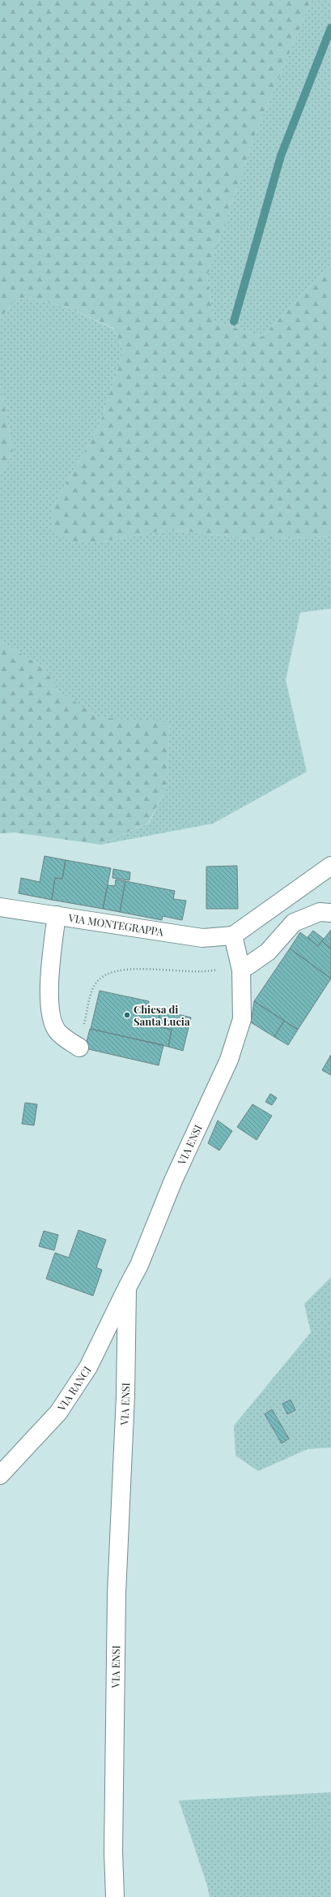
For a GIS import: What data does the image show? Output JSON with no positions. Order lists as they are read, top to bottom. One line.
{"streets":{"street":["VIA MONTEGRAPPA","VIA ENSI","VIA RANCI"]},"crossings":[["VIA MONTEGRAPPA","VIA ENSI"],["VIA ENSI","VIA RANCI"]],"places":["Chiesa di Santa Lucia"]}
